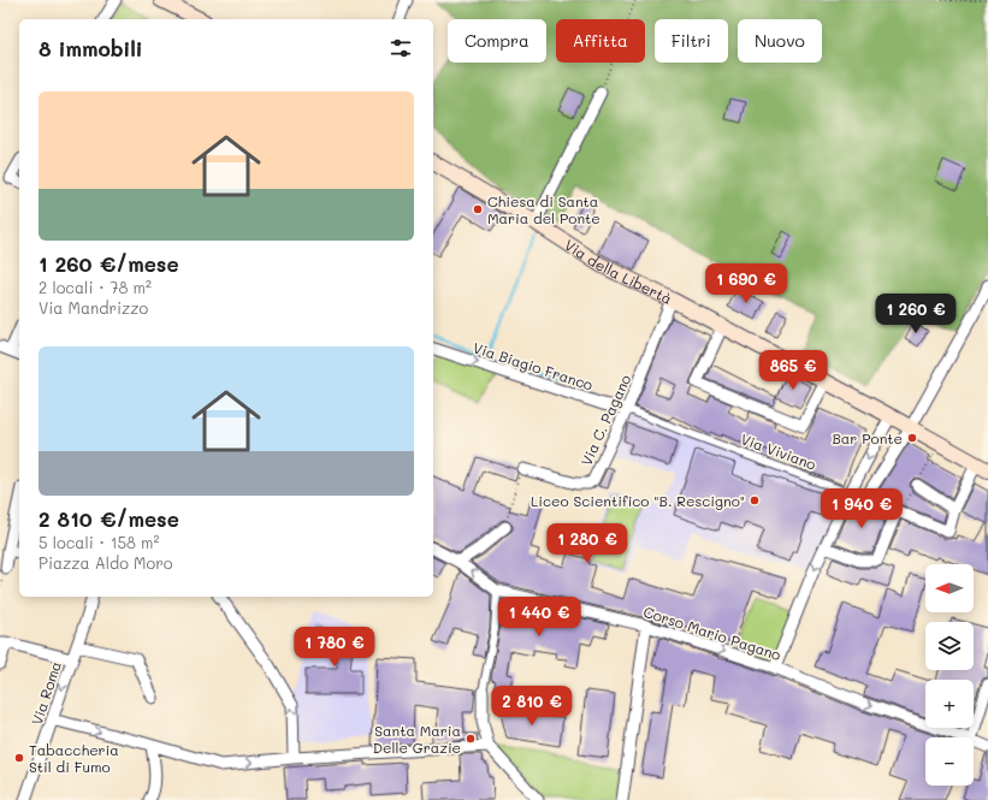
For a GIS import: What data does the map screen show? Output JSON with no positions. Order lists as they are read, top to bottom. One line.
{"streets":{"main road":["Via della Libertà"],"street":["Via Biagio Franco","Via C. Pagano","Via Viviano","Corso Mario Pagano","Via Roma"]},"crossings":[["Via della Libertà","Via C. Pagano"],["Via Biagio Franco","Via C. Pagano"],["Via Biagio Franco","Via Viviano"],["Via C. Pagano","Via Viviano"]],"one_way":["Via Biagio Franco"],"places":["Chiesa di Santa Maria del Ponte","Bar Ponte","Liceo Scientifico \"B. Rescigno\"","Santa Maria Delle Grazie","Tabaccheria Stil di Fumo"],"north":"left","page":{"chip":["Compra","Affitta","Filtri","Nuovo"],"heading":"8 immobili","list":[{"name":"1 260 €/mese","note":"2 locali · 78 m² · Via Mandrizzo"},{"name":"2 810 €/mese","note":"5 locali · 158 m² · Piazza Aldo Moro"}],"price":["1 690 €","1 260 €","865 €","1 940 €","1 280 €","1 440 €","1 780 €","2 810 €"],"map_buttons":["+","−"]}}
